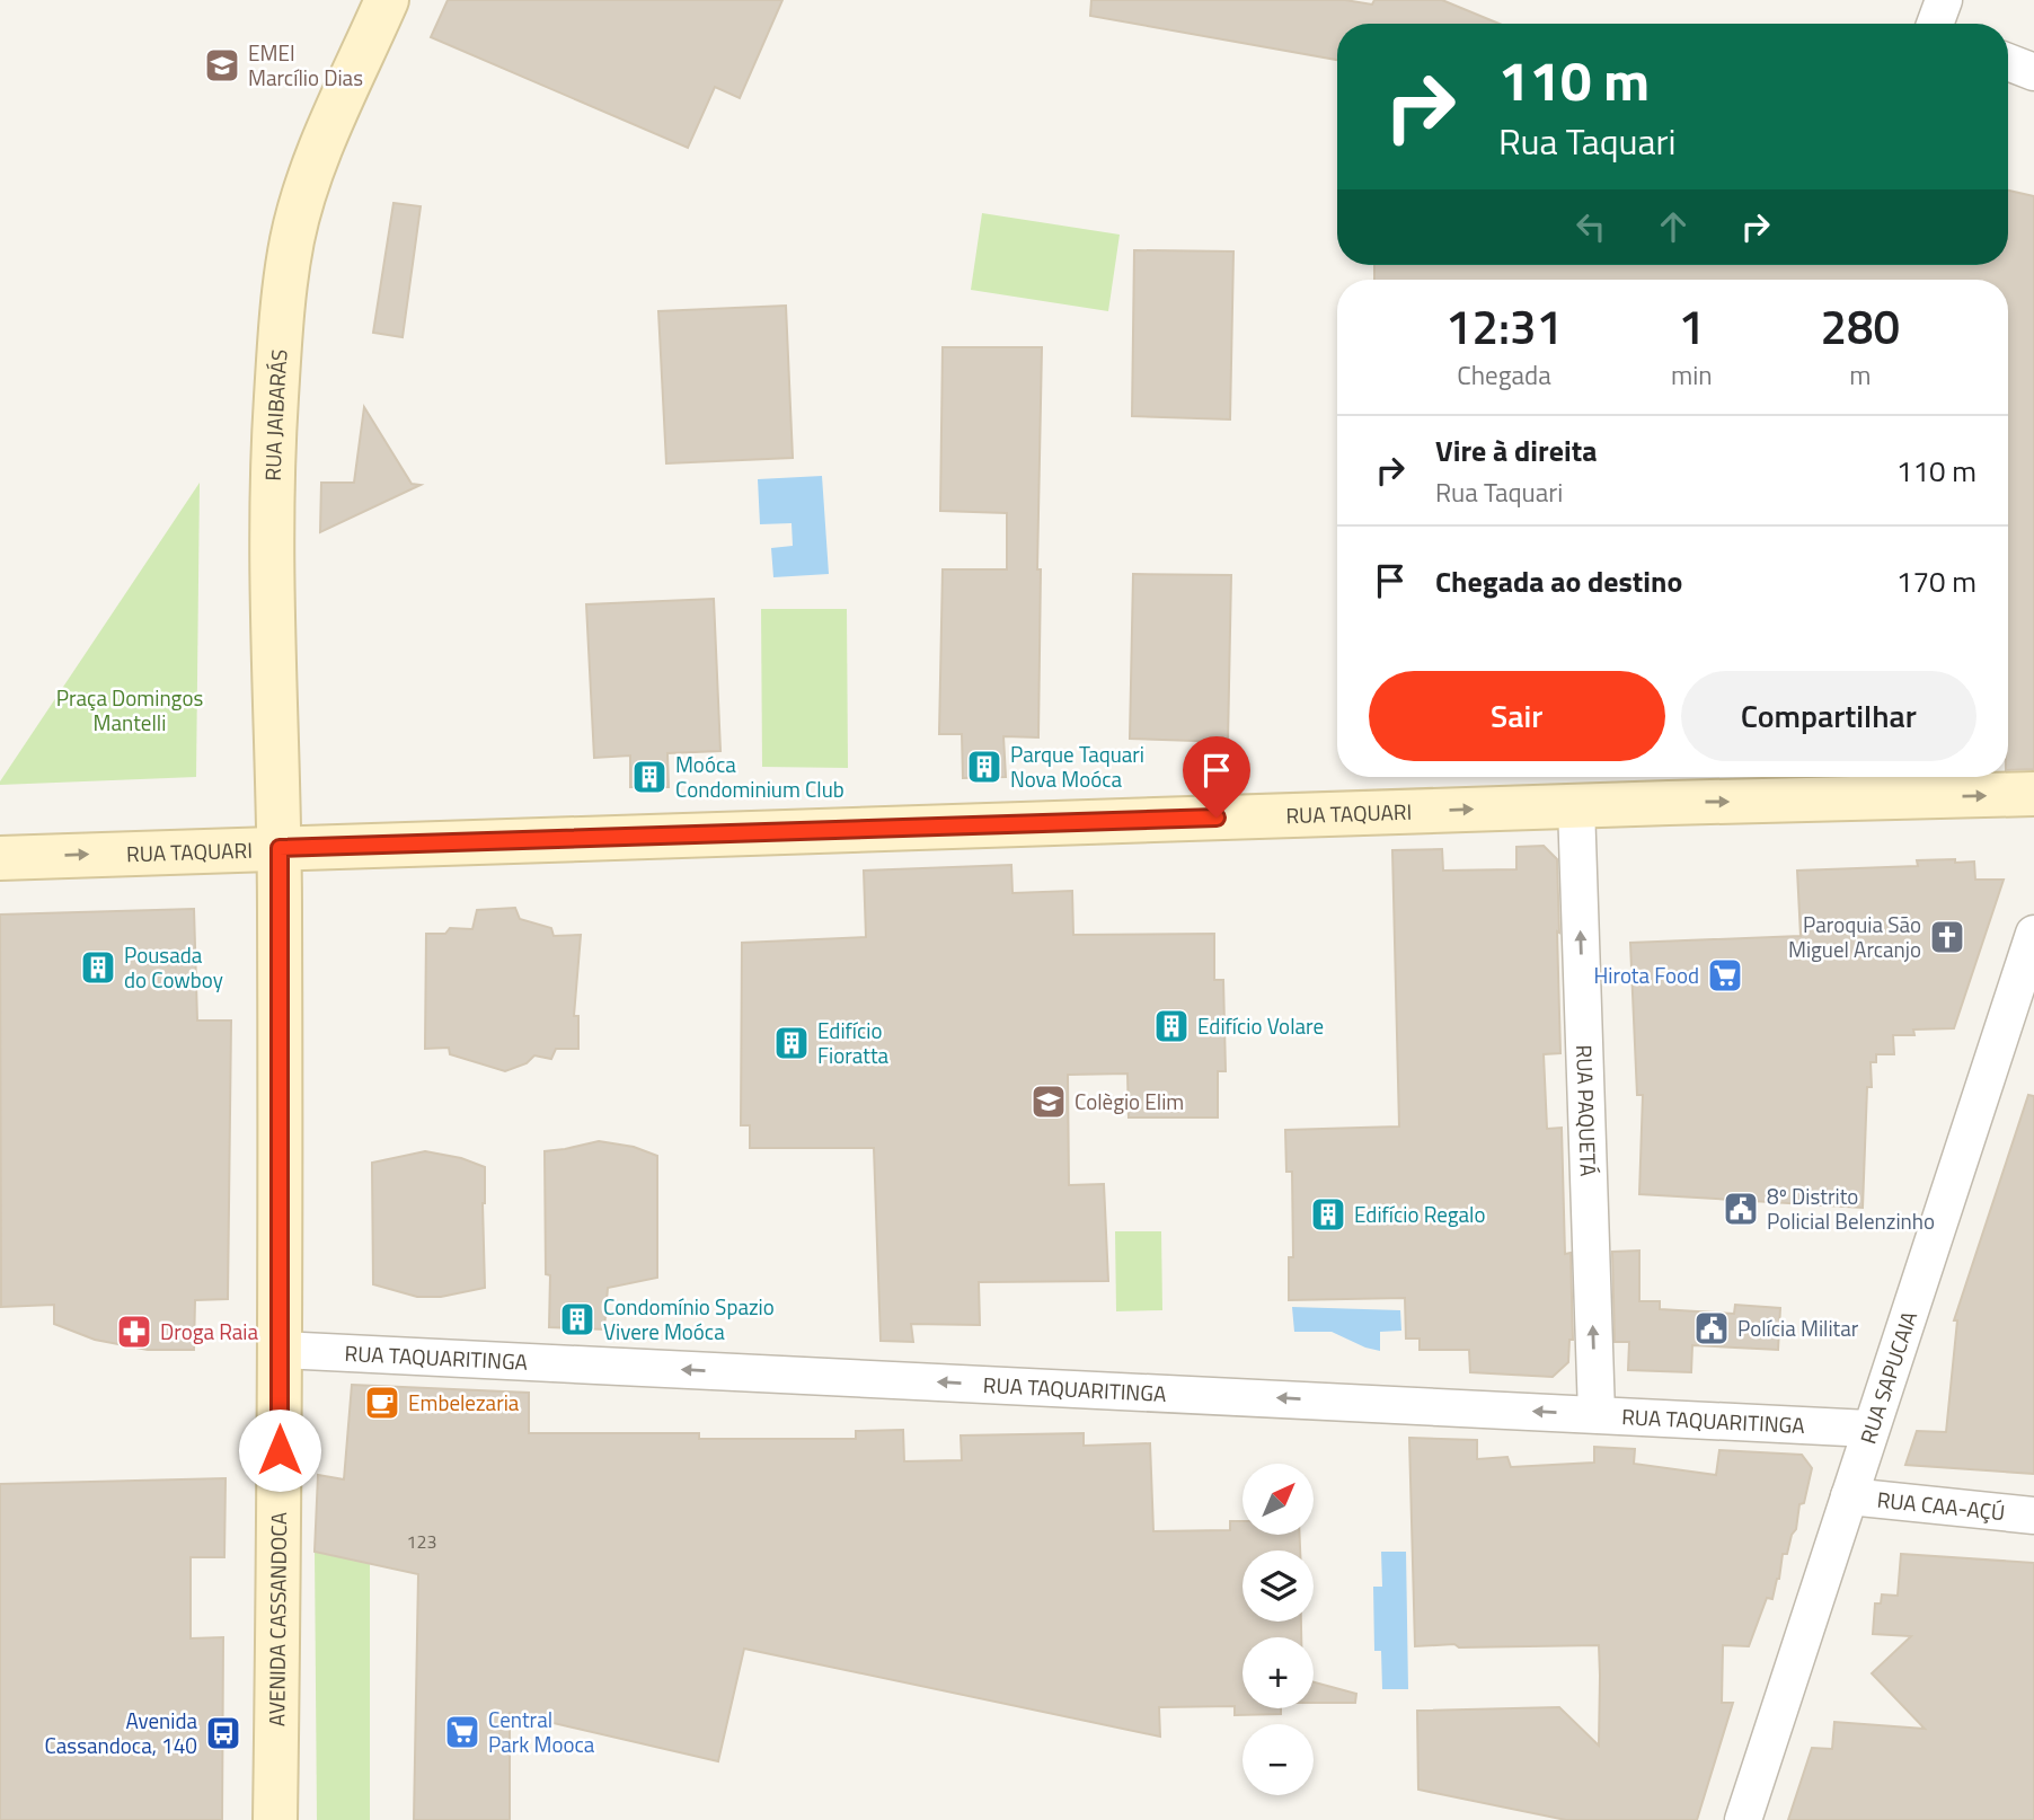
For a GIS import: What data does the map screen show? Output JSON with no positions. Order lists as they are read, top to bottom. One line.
{"streets":{"main road":["RUA JAIBARÁS","RUA TAQUARI","AVENIDA CASSANDOCA"],"street":["RUA PAQUETÁ","RUA TAQUARITINGA","RUA SAPUCAIA","RUA CAA-AÇÚ"]},"crossings":[["RUA JAIBARÁS","RUA TAQUARI"],["RUA JAIBARÁS","AVENIDA CASSANDOCA"],["RUA TAQUARI","RUA PAQUETÁ"],["RUA TAQUARI","AVENIDA CASSANDOCA"],["RUA PAQUETÁ","RUA TAQUARITINGA"],["RUA TAQUARITINGA","RUA SAPUCAIA"],["RUA TAQUARITINGA","AVENIDA CASSANDOCA"],["RUA SAPUCAIA","RUA CAA-AÇÚ"]],"one_way":["RUA TAQUARI","RUA PAQUETÁ","RUA TAQUARITINGA"],"parks":["Praça Domingos Mantelli"],"places":{"school or university":["EMEI Marcílio Dias","Colègio Elim"],"building":["Parque Taquari Nova Moóca","Moóca Condominium Club","Pousada do Cowboy","Edifício Volare","Edifício Fioratta","Edifício Regalo","Condomínio Spazio Vivere Moóca"],"church":["Paroquia São Miguel Arcanjo"],"supermarket":["Hirota Food","Central Park Mooca"],"public building":["8º Distrito Policial Belenzinho","Polícia Militar"],"pharmacy":["Droga Raia"],"cafe":["Embelezaria"],"bus stop":["Avenida Cassandoca, 140"]},"house_numbers":["123"],"north":"top right","page":{"turn":["110 m","Rua Taquari"],"eta":["12:31","Chegada","1","min","280","m"],"list":[{"name":"Vire à direita","note":"Rua Taquari","value":"110 m"},{"name":"Chegada ao destino","value":"170 m"}],"buttons":["Sair","Compartilhar"],"map_buttons":["+","−"]}}
